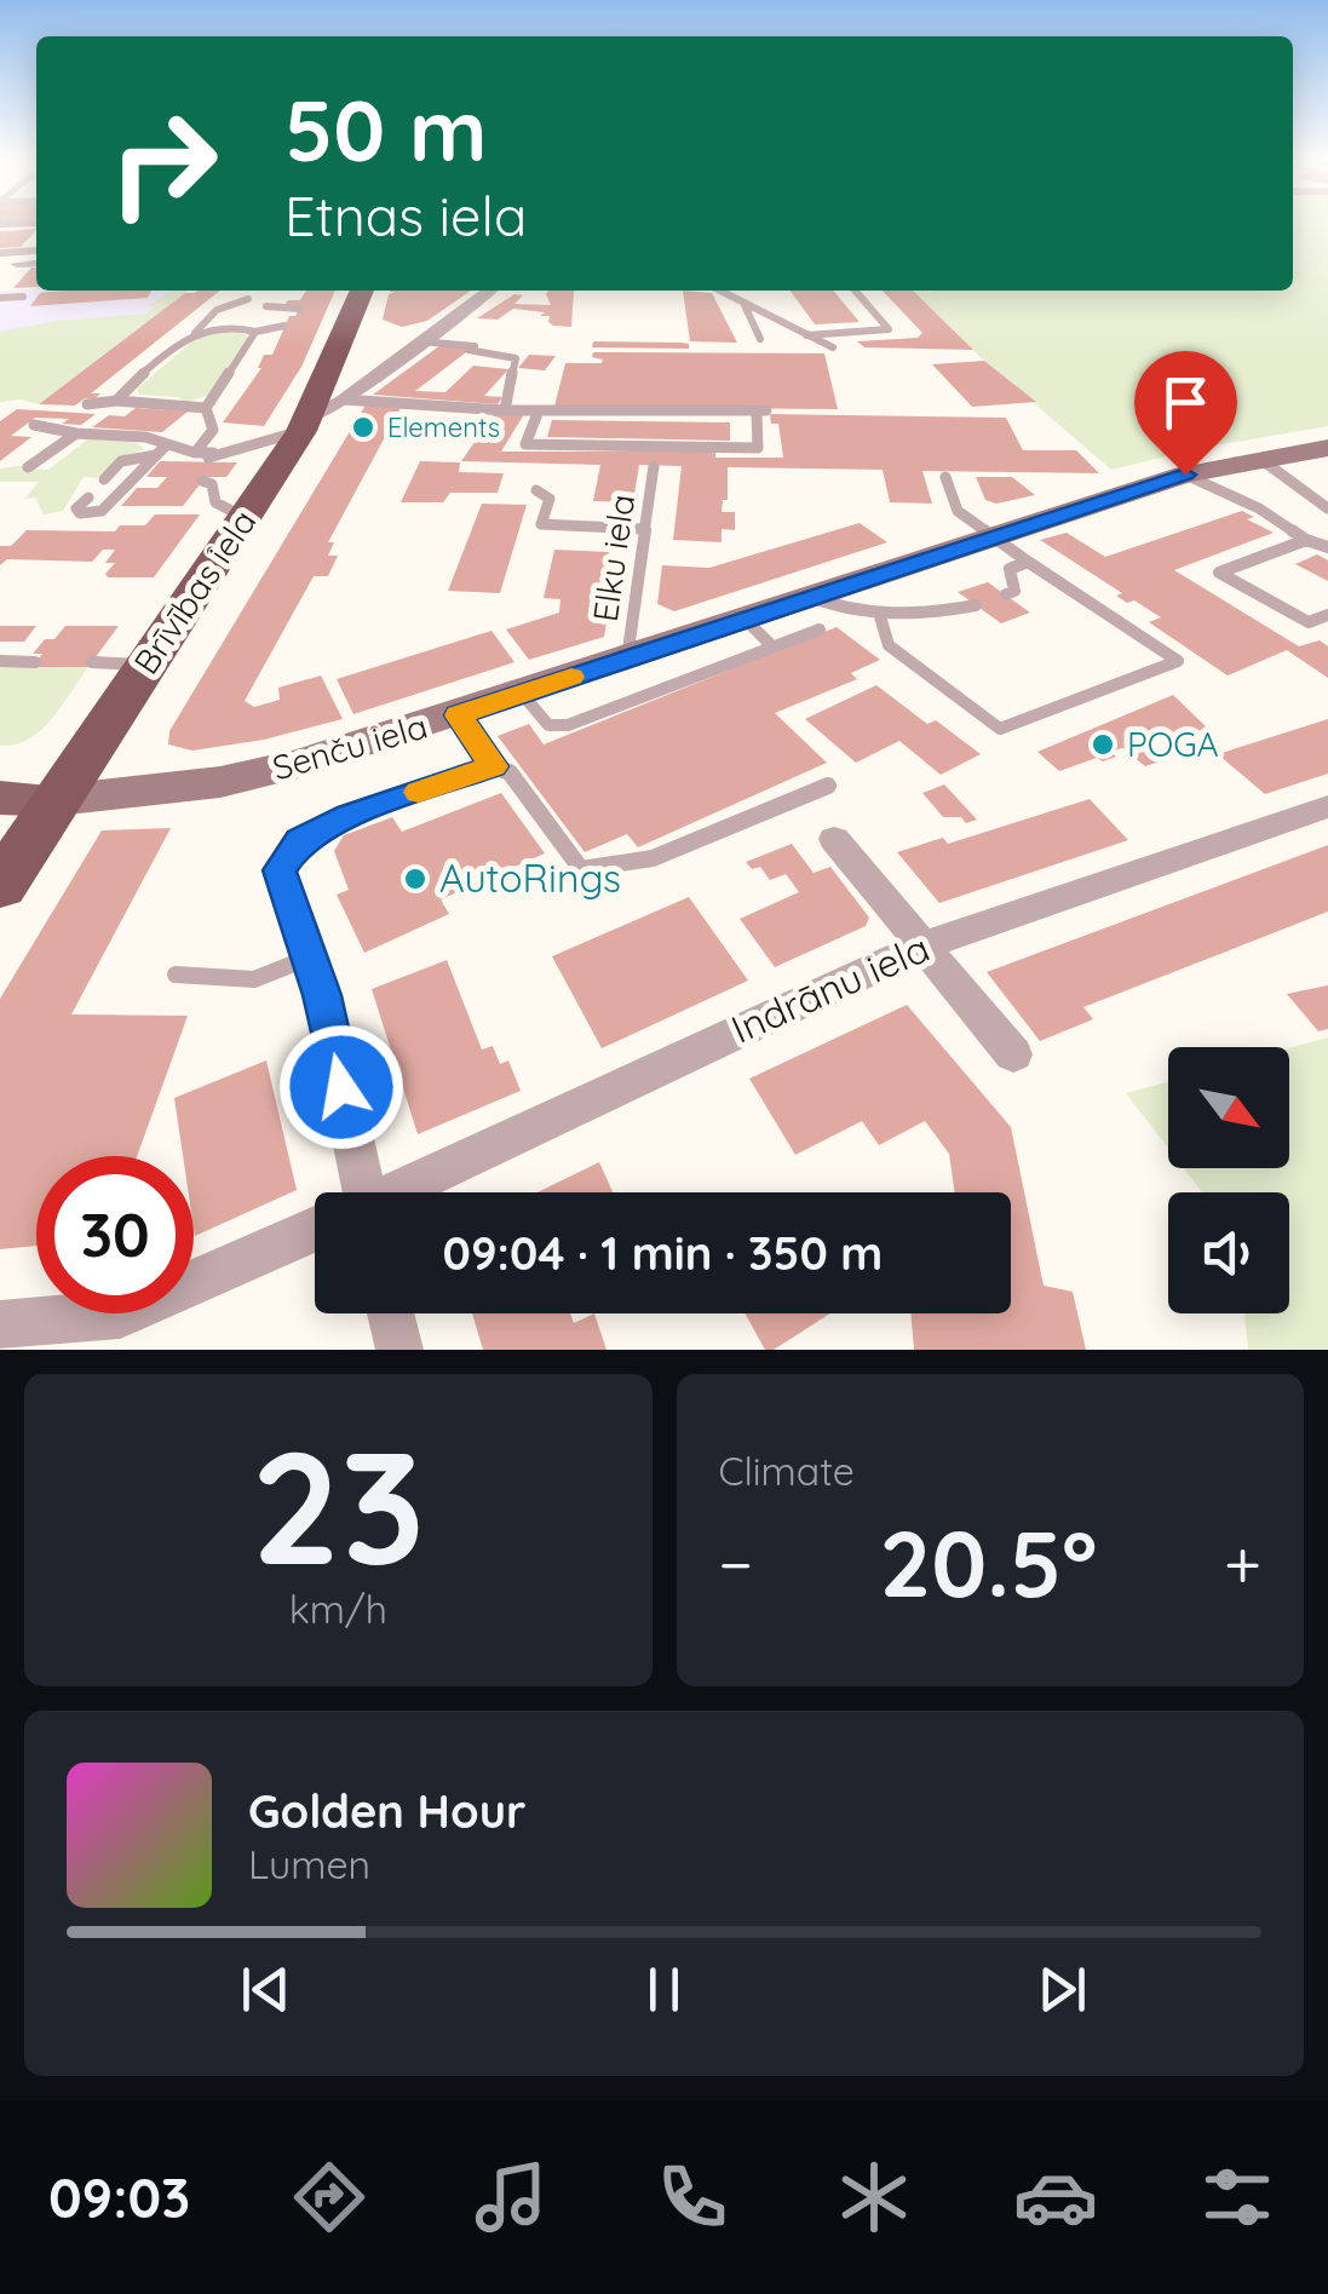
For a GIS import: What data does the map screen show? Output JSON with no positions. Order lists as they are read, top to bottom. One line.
{"streets":{"highway":["Brīvības iela"],"main road":["Senču iela"],"street":["Indrānu iela"],"lane":["Elku iela"]},"crossings":[["Elku iela","Senču iela"],["Brīvības iela","Senču iela"]],"places":["Elements","POGA","AutoRings"],"north":"bottom right","page":{"turn":["50 m","Etnas iela"],"limit":"30","trip":"09:04 · 1 min · 350 m","tile":[["23","km/h"],"Climate"],"heat":["−","20.5°","+"],"song":["Golden Hour","Lumen"],"tabs":"09:03"}}
